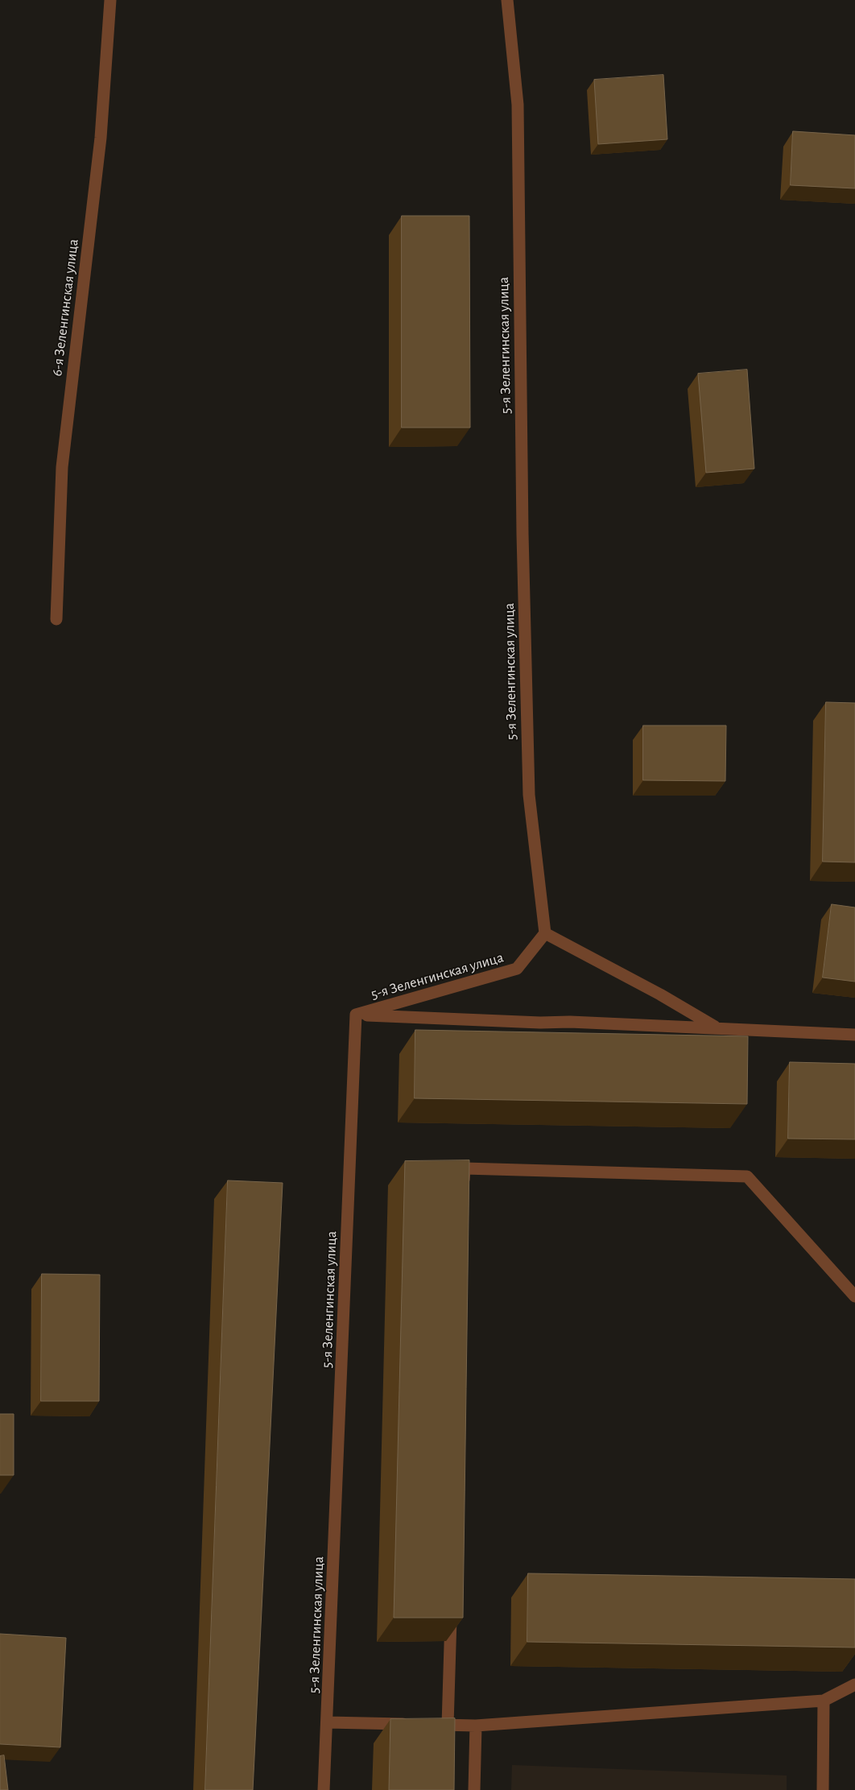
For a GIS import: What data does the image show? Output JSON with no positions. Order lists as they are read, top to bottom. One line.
{"streets":{"street":["6-я Зеленгинская улица","5-я Зеленгинская улица"]}}
